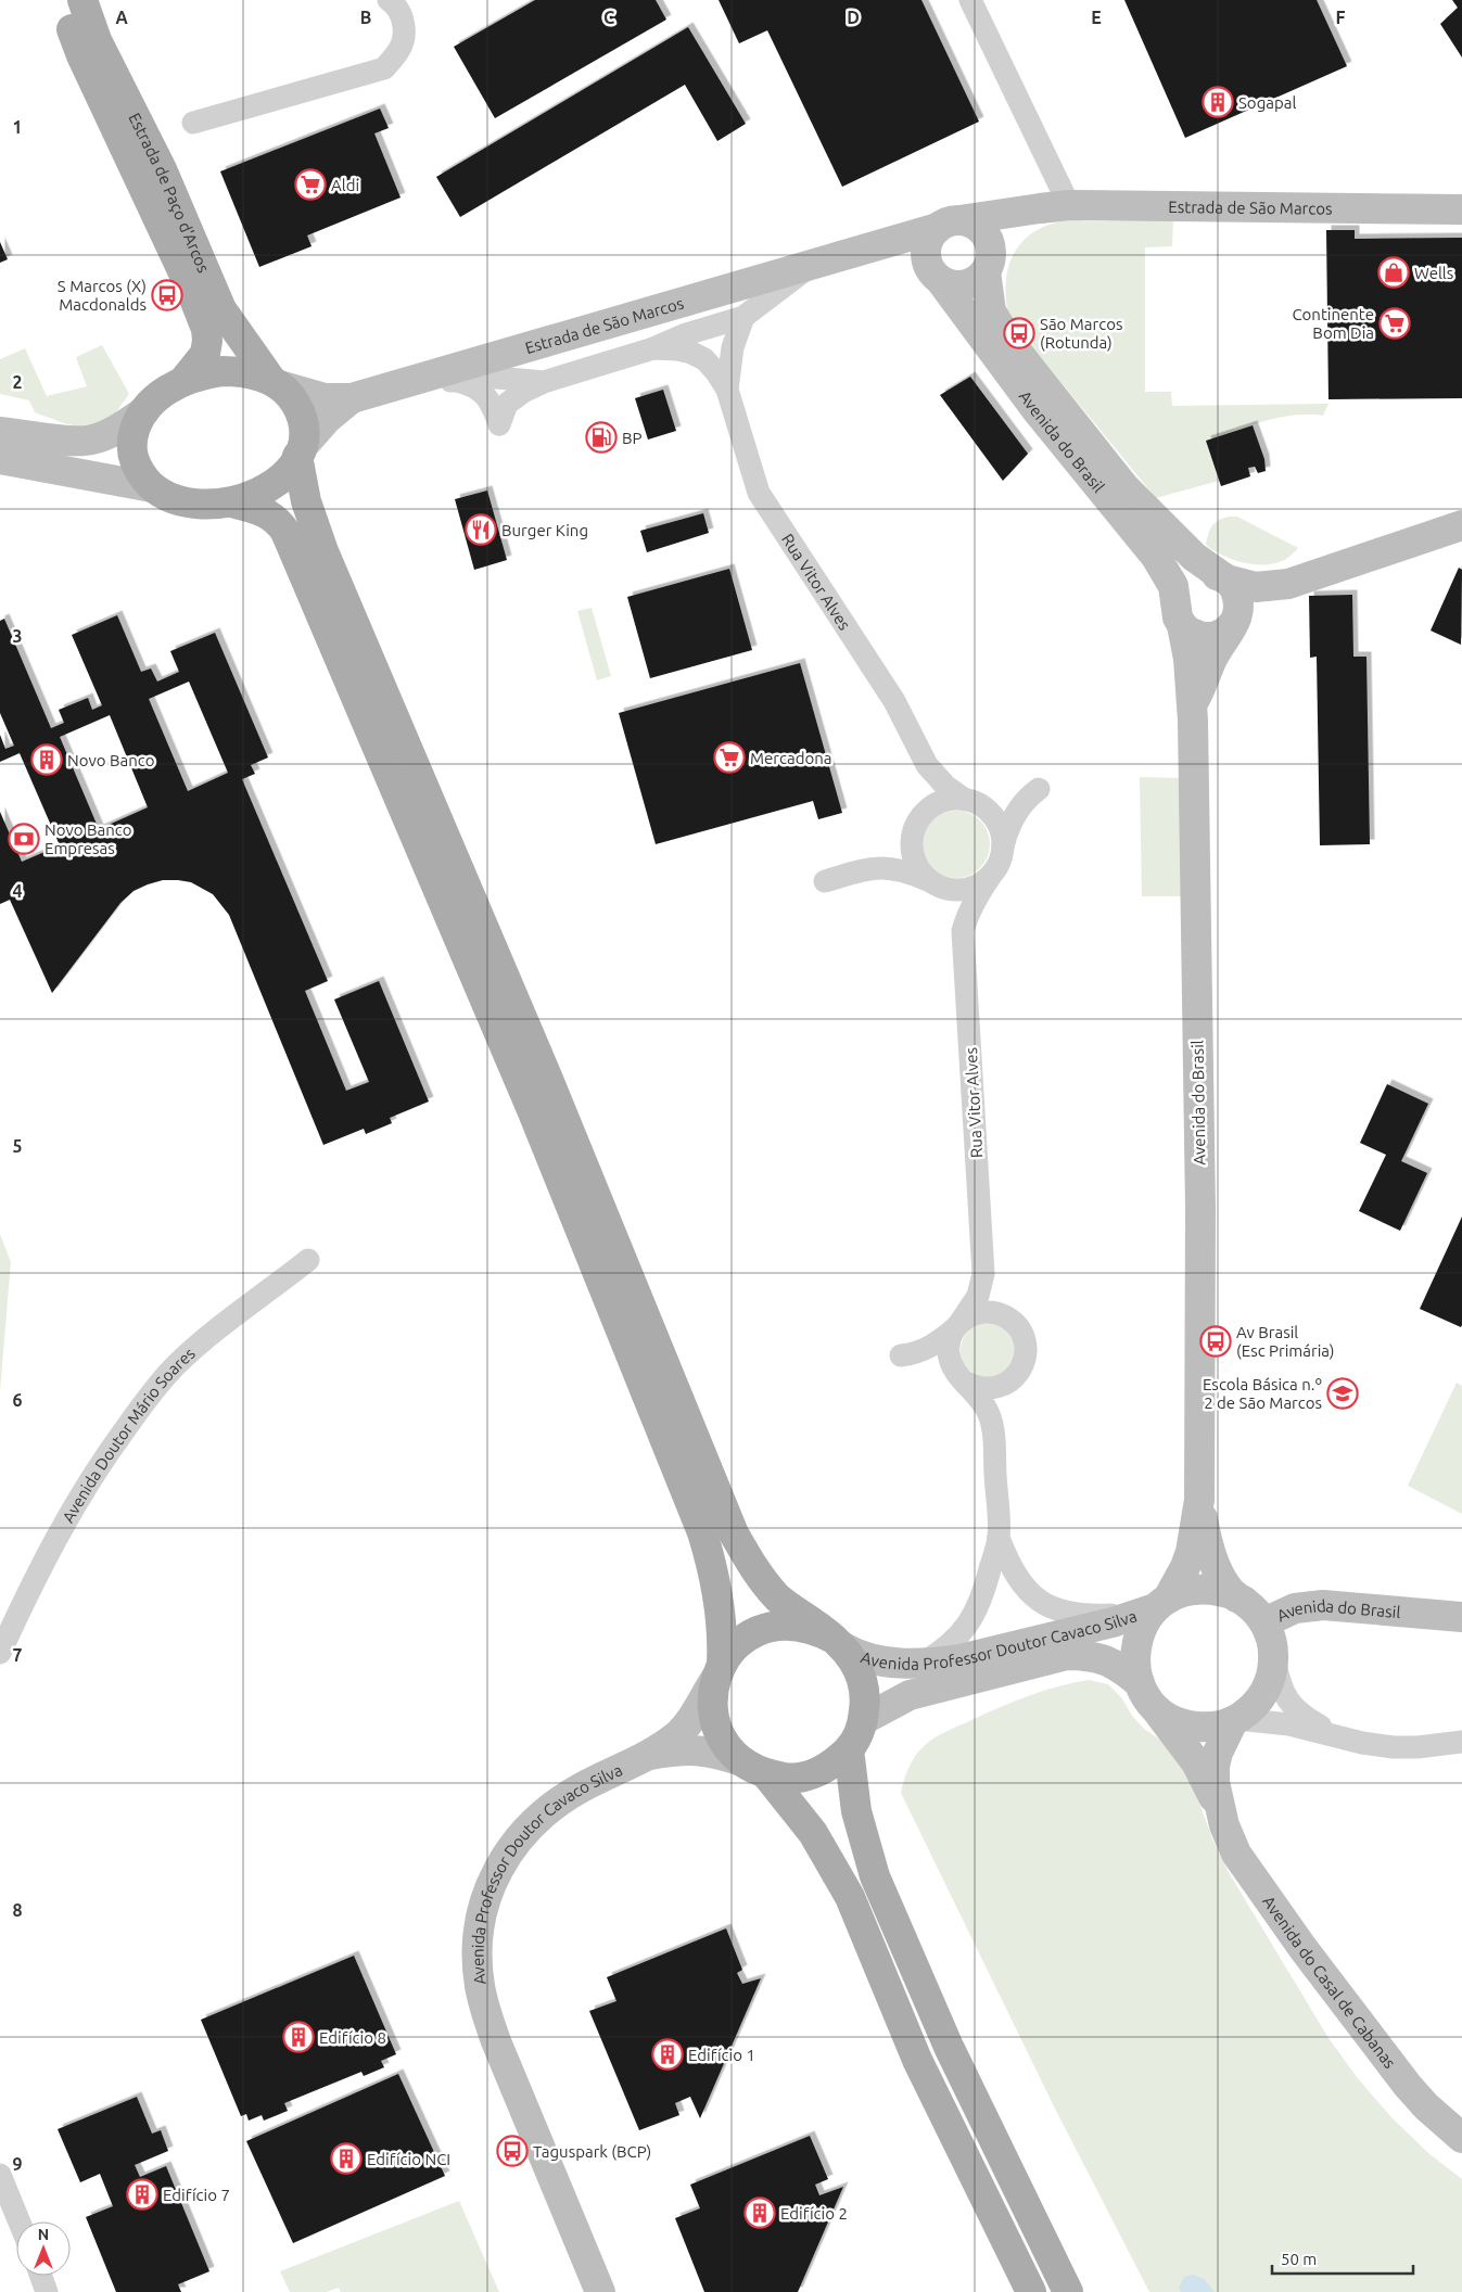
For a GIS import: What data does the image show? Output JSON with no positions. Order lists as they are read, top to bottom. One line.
{"streets":{"main road":["Estrada de Paço d'Arcos"],"street":["Estrada de São Marcos","Avenida do Brasil","Rua Vitor Alves","Avenida Doutor Mário Soares","Avenida Professor Doutor Cavaco Silva","Avenida do Casal de Cabanas"]},"crossings":[["Estrada de Paço d'Arcos","Estrada de São Marcos"],["Estrada de São Marcos","Avenida do Brasil"],["Estrada de São Marcos","Rua Vitor Alves"],["Avenida do Brasil","Rua Vitor Alves"],["Avenida do Brasil","Avenida Professor Doutor Cavaco Silva"],["Avenida do Brasil","Avenida do Casal de Cabanas"],["Rua Vitor Alves","Avenida Professor Doutor Cavaco Silva"],["Rua Vitor Alves","Avenida do Casal de Cabanas"],["Avenida Professor Doutor Cavaco Silva","Avenida do Casal de Cabanas"]],"places":{"building":["Sogapal","Novo Banco","Edifício 8","Edifício 1","Edifício NCI","Edifício 7","Edifício 2"],"supermarket":["Aldi","Continente Bom Dia","Mercadona"],"shop":["Wells"],"bus stop":["S Marcos (X) Macdonalds","São Marcos (Rotunda)","Av Brasil (Esc Primária)","Taguspark (BCP)"],"fuel station":["BP"],"restaurant":["Burger King"],"bank":["Novo Banco Empresas"],"school or university":["Escola Básica n.º 2 de São Marcos"]},"scale_bar":"50 m","north":"top","grid":{"columns":["A","B","C","D","E","F"],"rows":["1","2","3","4","5","6","7","8","9"]}}
